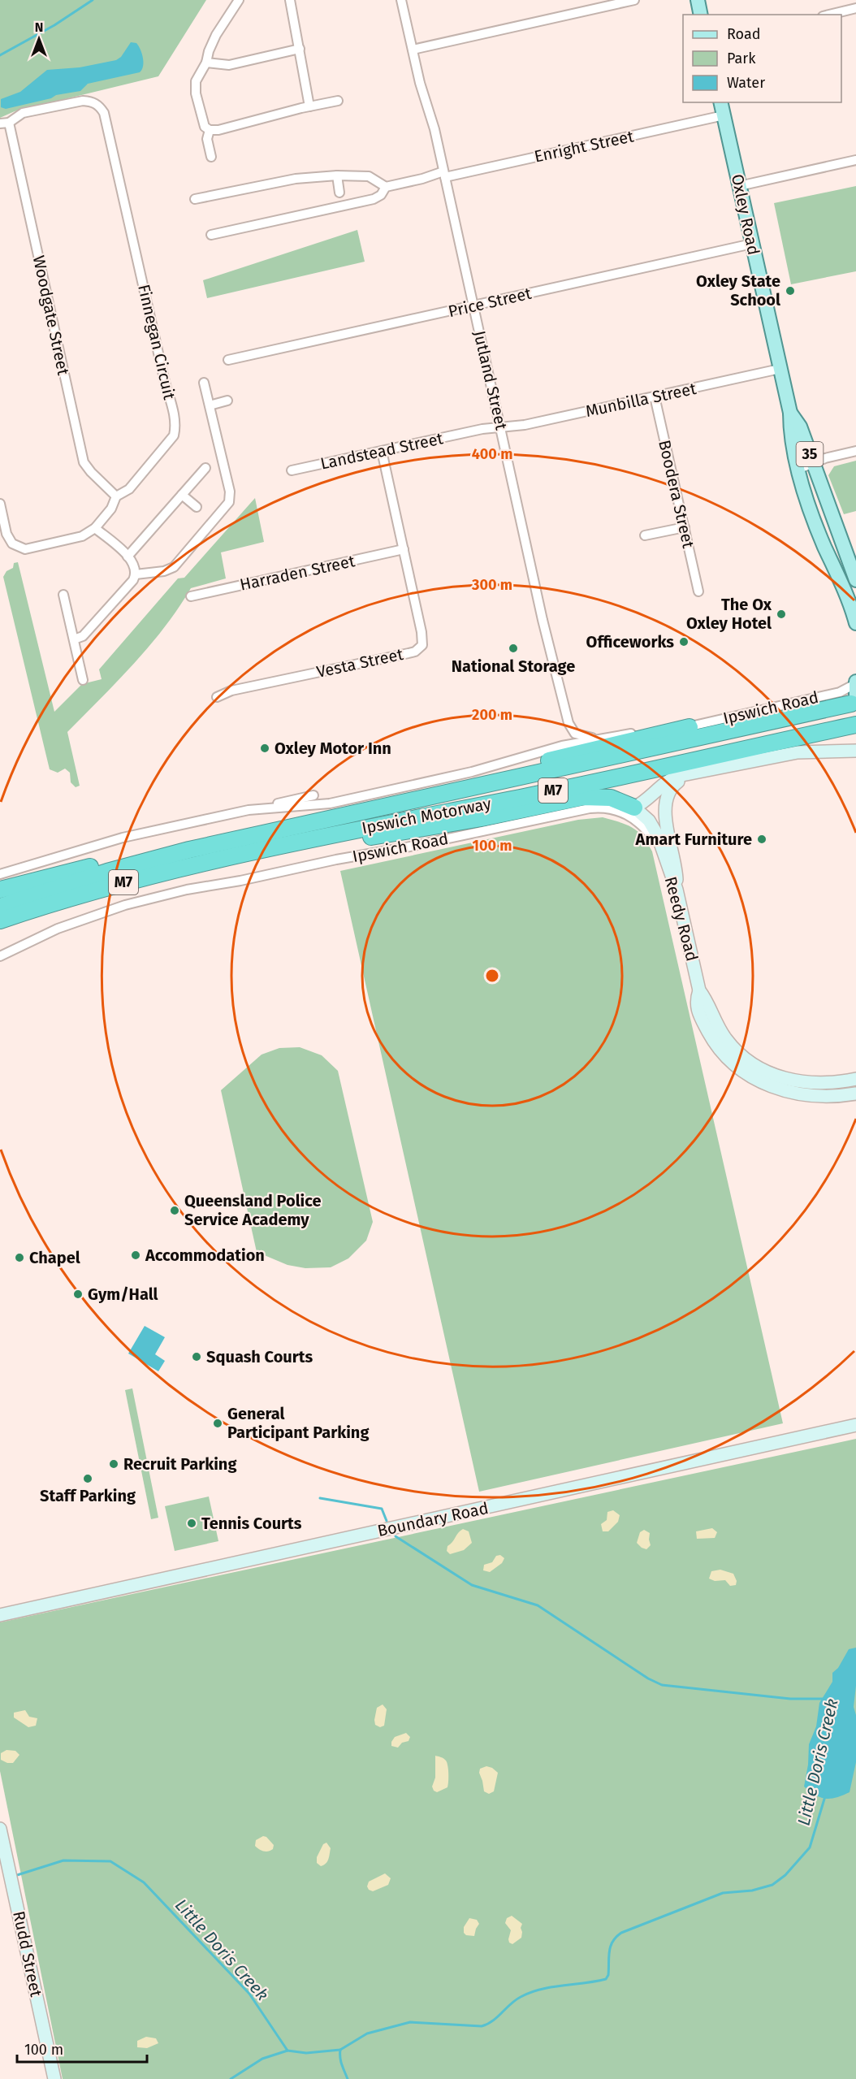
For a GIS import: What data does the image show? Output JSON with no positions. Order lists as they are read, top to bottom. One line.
{"streets":{"highway":["M7","Ipswich Motorway"],"main road":["Oxley Road","35","Reedy Road","Boundary Road","Rudd Street"],"street":["Enright Street","Price Street","Woodgate Street","Finnegan Circuit","Jutland Street","Munbilla Street","Landstead Street","Boodera Street","Harraden Street","Vesta Street","Ipswich Road"]},"crossings":[["Enright Street","Oxley Road"],["Enright Street","Jutland Street"],["Oxley Road","Price Street"],["Oxley Road","Munbilla Street"],["Price Street","Jutland Street"],["Woodgate Street","Finnegan Circuit"],["Jutland Street","Munbilla Street"],["Jutland Street","Landstead Street"],["Jutland Street","Ipswich Road"],["Munbilla Street","Landstead Street"],["Munbilla Street","Boodera Street"],["Landstead Street","Vesta Street"],["Harraden Street","Vesta Street"],["Ipswich Road","Reedy Road"]],"water":["Little Doris Creek"],"places":["Oxley State School","The Ox Oxley Hotel","Officeworks","National Storage","Oxley Motor Inn","Amart Furniture","Queensland Police Service Academy","Accommodation","Chapel","Gym/Hall","Squash Courts","General Participant Parking","Recruit Parking","Staff Parking","Tennis Courts"],"legend":["Road","Park","Water"],"scale_bar":"100 m","north":"top","rings":["400 m","300 m","200 m","100 m"]}
